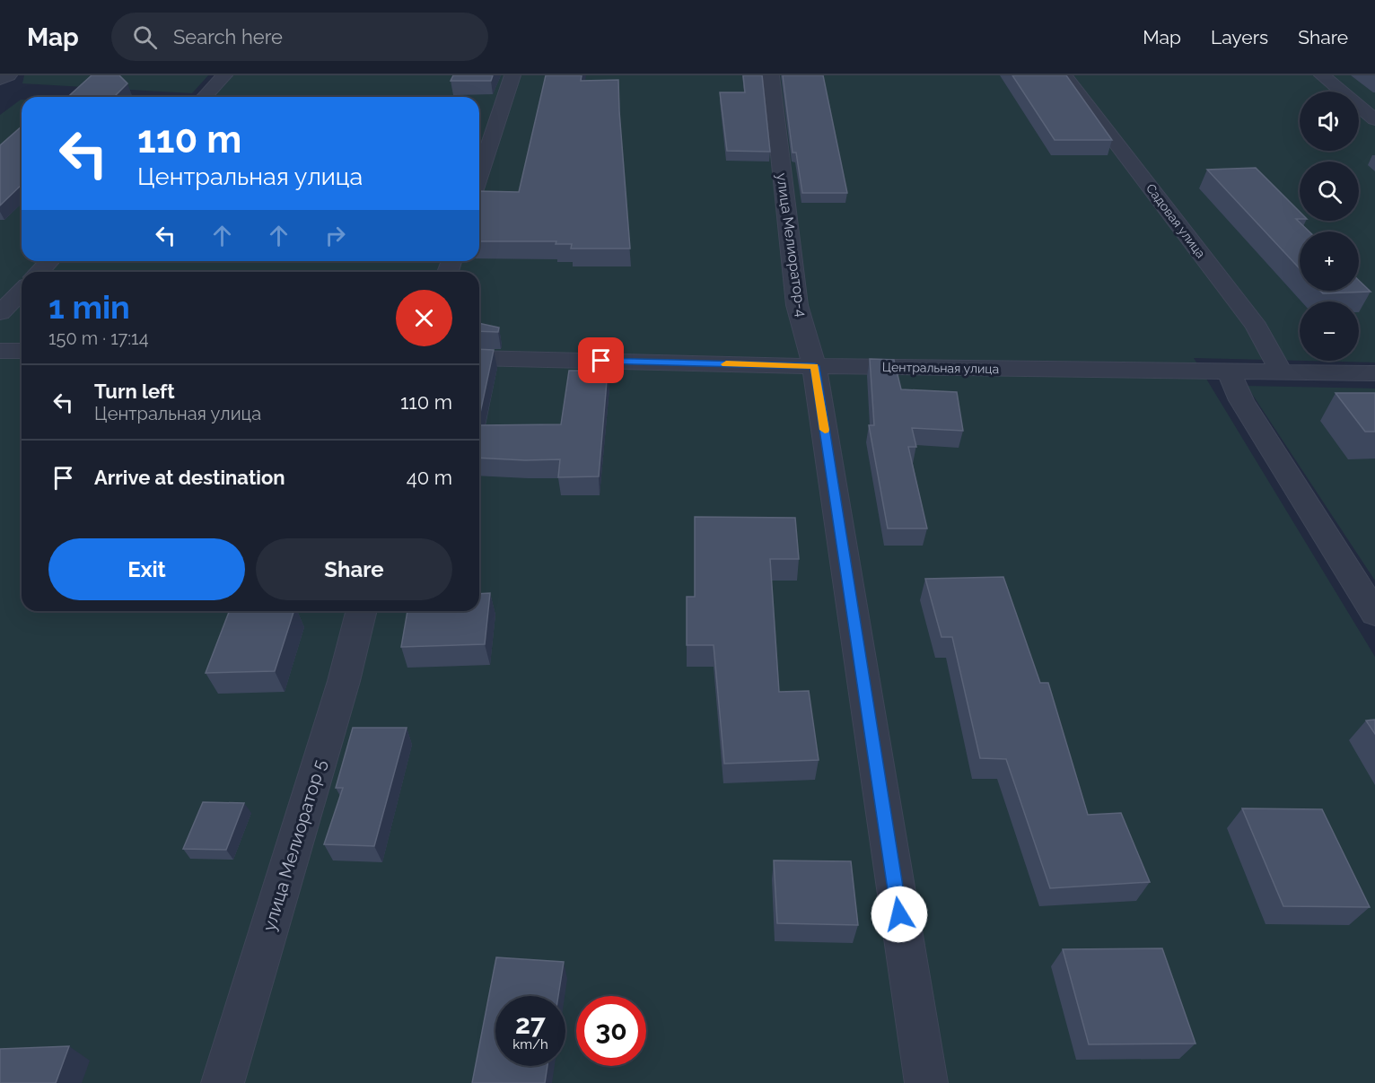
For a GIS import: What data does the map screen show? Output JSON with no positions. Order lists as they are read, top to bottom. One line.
{"streets":{"street":["Садовая улица","улица Мелиоратор-4","Центральная улица","улица Мелиоратор 5"]},"crossings":[["Садовая улица","Центральная улица"],["улица Мелиоратор-4","Центральная улица"]],"page":{"header":"Map","search":"Search here","nav":["Map","Layers","Share"],"map_buttons":["+","−"],"turn":["110 m","Центральная улица"],"heading":["1 min","150 m · 17:14"],"list":[{"name":"Turn left","note":"Центральная улица","value":"110 m"},{"name":"Arrive at destination","value":"40 m"}],"buttons":["Exit","Share"],"speed":"27 km/h","limit":"30"}}
